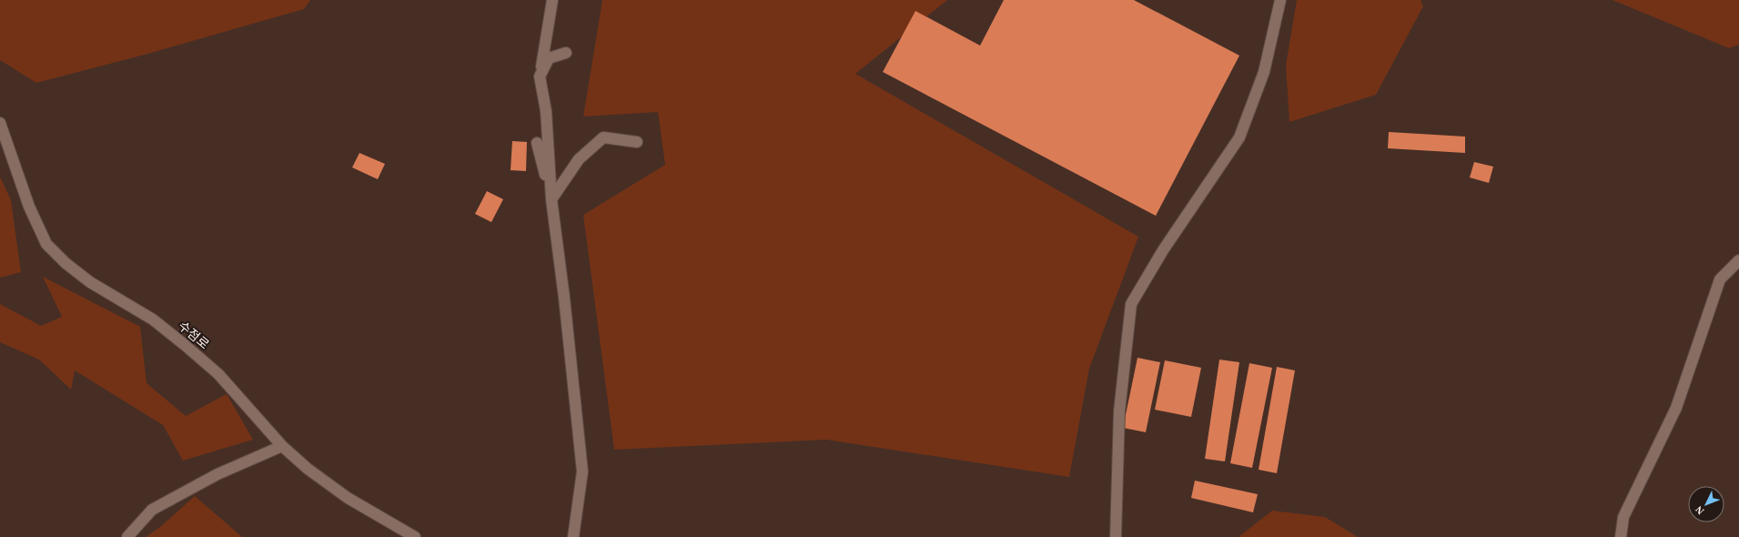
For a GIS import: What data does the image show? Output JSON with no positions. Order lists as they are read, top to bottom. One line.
{"streets":{"main road":["수점로"]},"north":"bottom left"}
